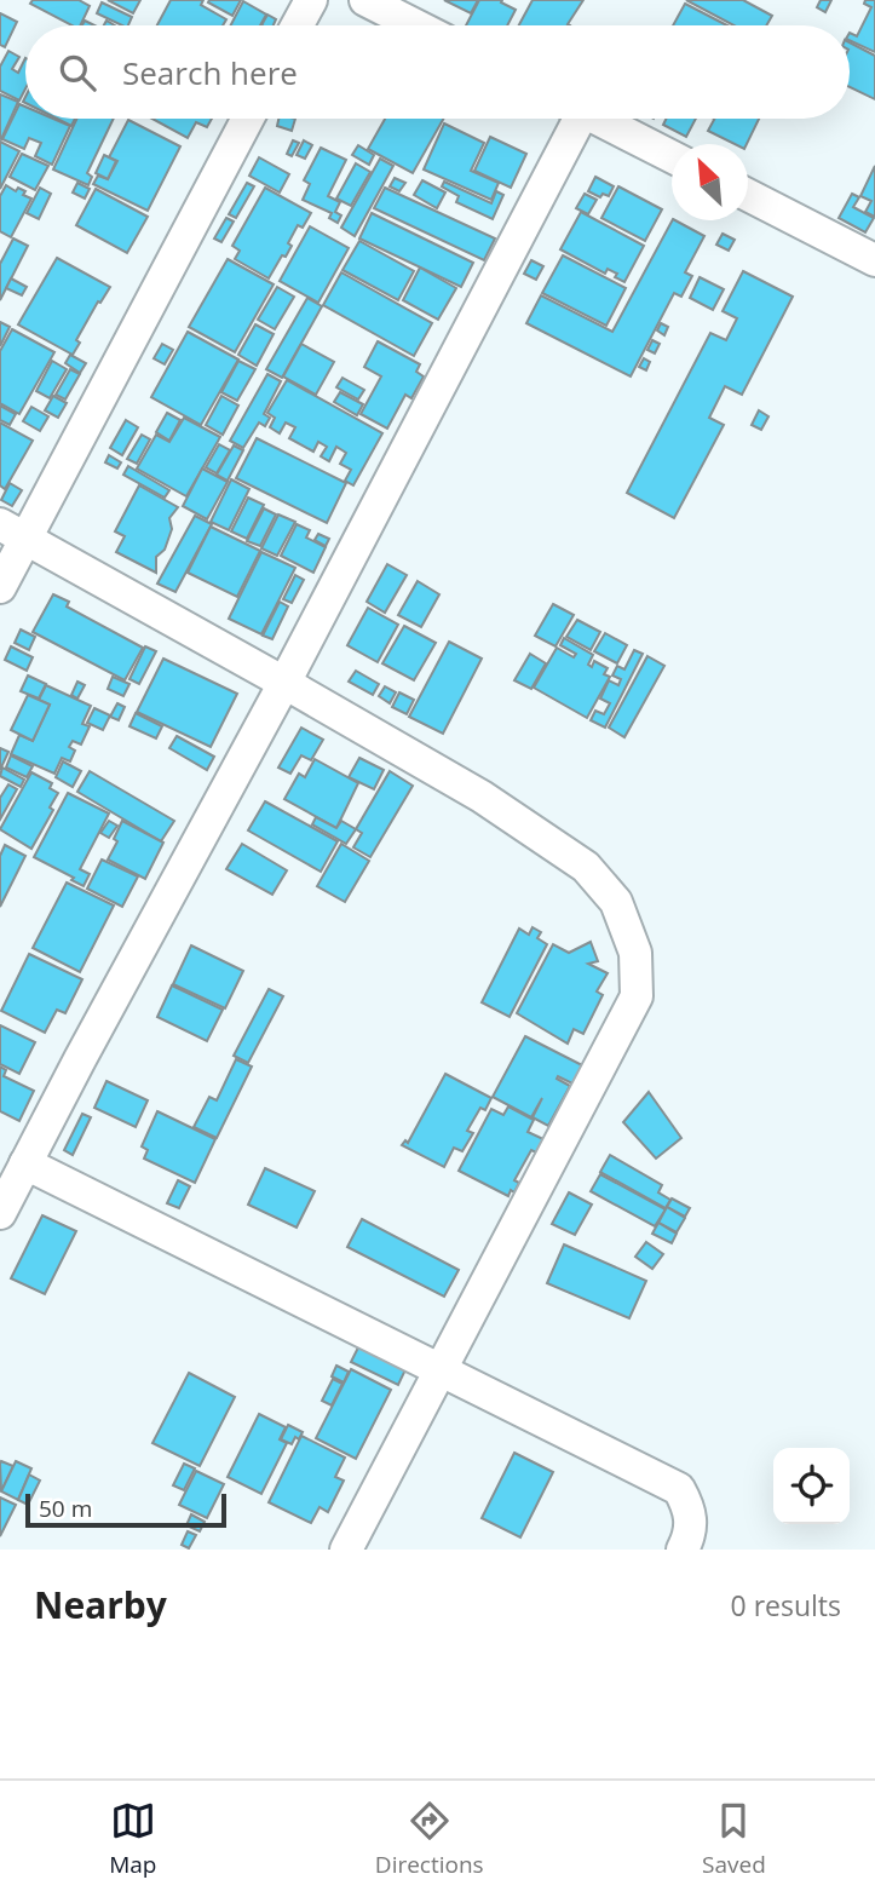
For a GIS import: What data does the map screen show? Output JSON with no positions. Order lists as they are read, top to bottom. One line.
{"scale_bar":"50 m","north":"top left","page":{"search":"Search here","scale":"50 m","heading":["Nearby","0 results"],"nav":["Map","Directions","Saved"]}}
